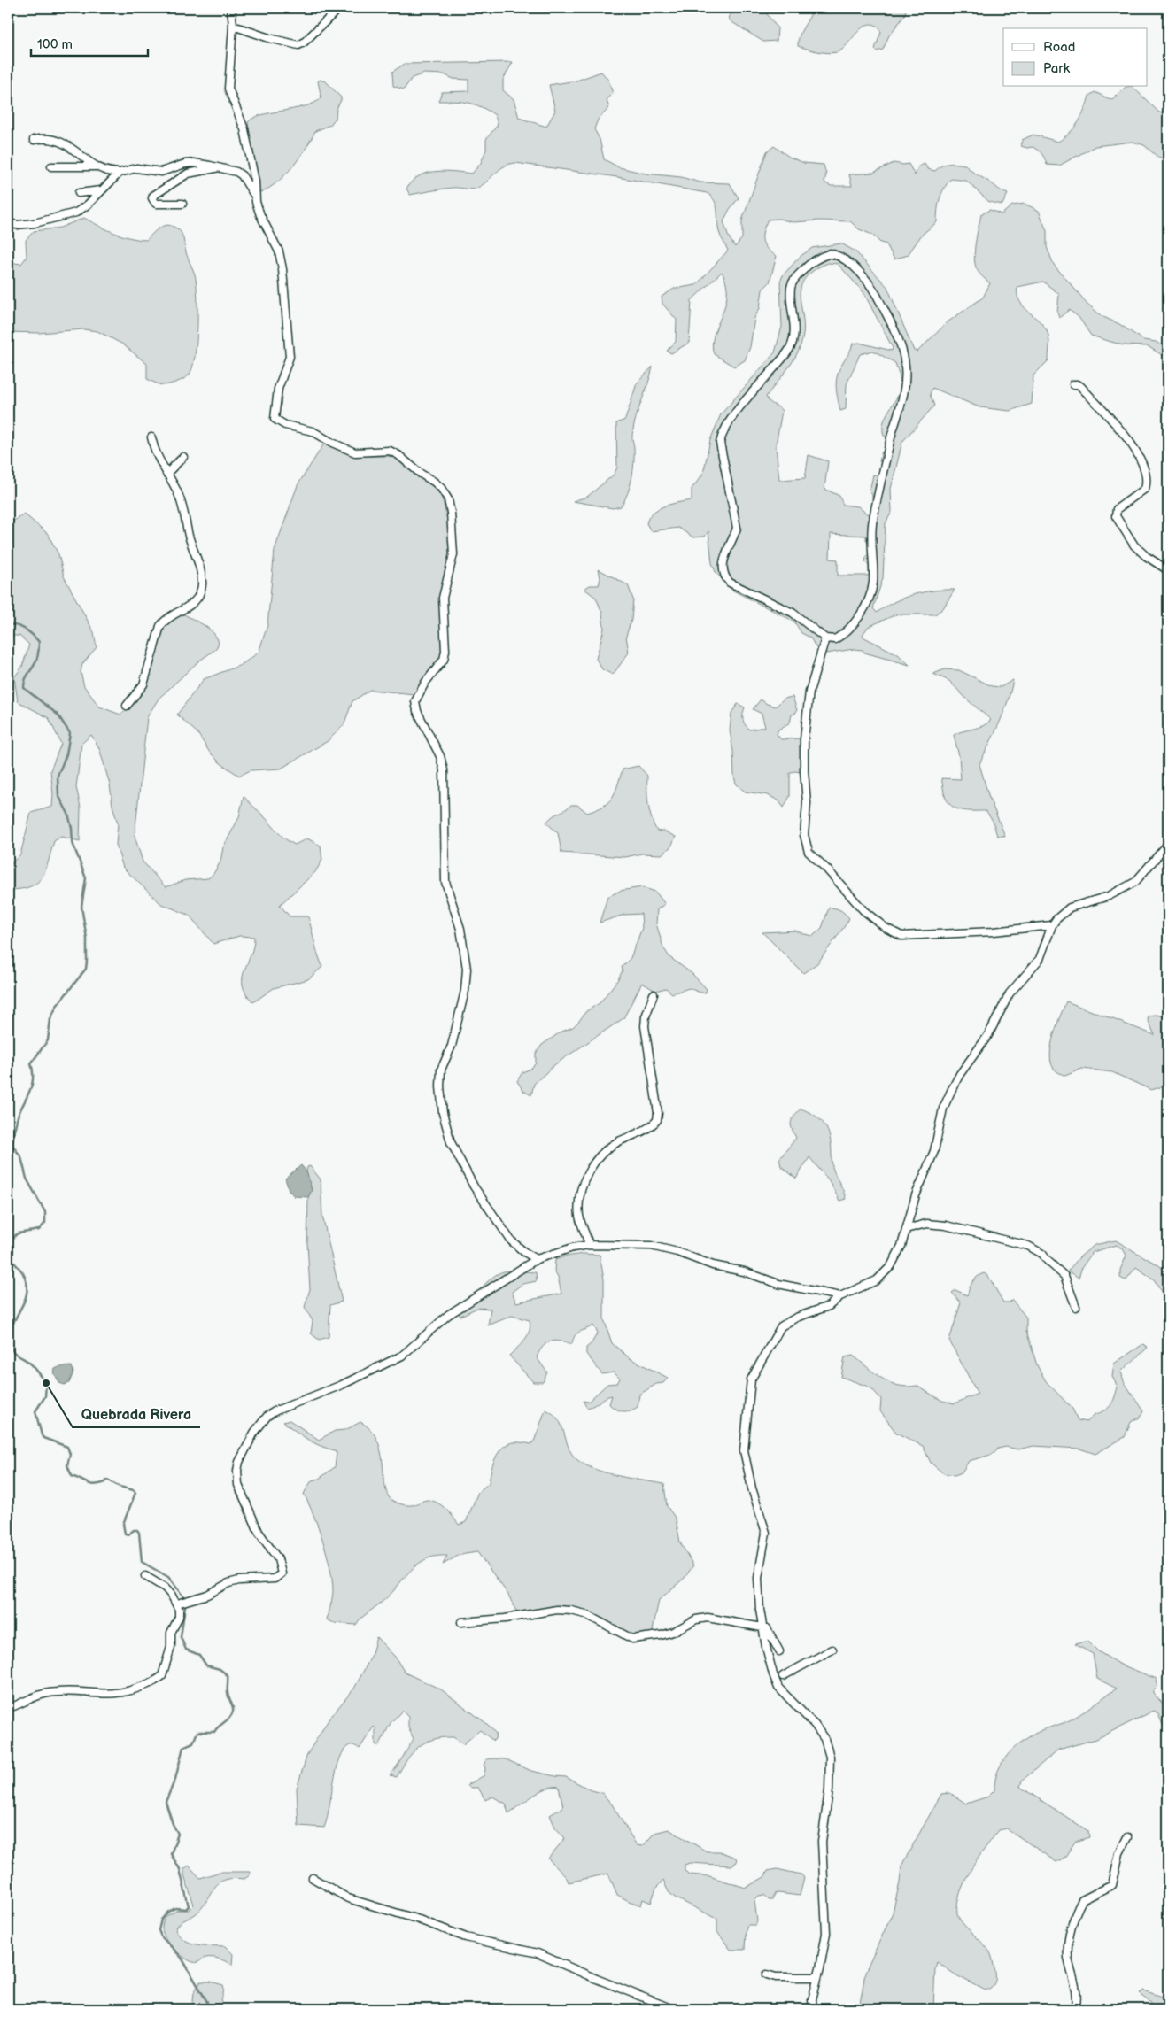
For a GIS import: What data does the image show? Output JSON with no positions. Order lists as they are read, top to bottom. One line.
{"places":["Quebrada Rivera"],"legend":["Road","Park"],"scale_bar":"100 m"}
